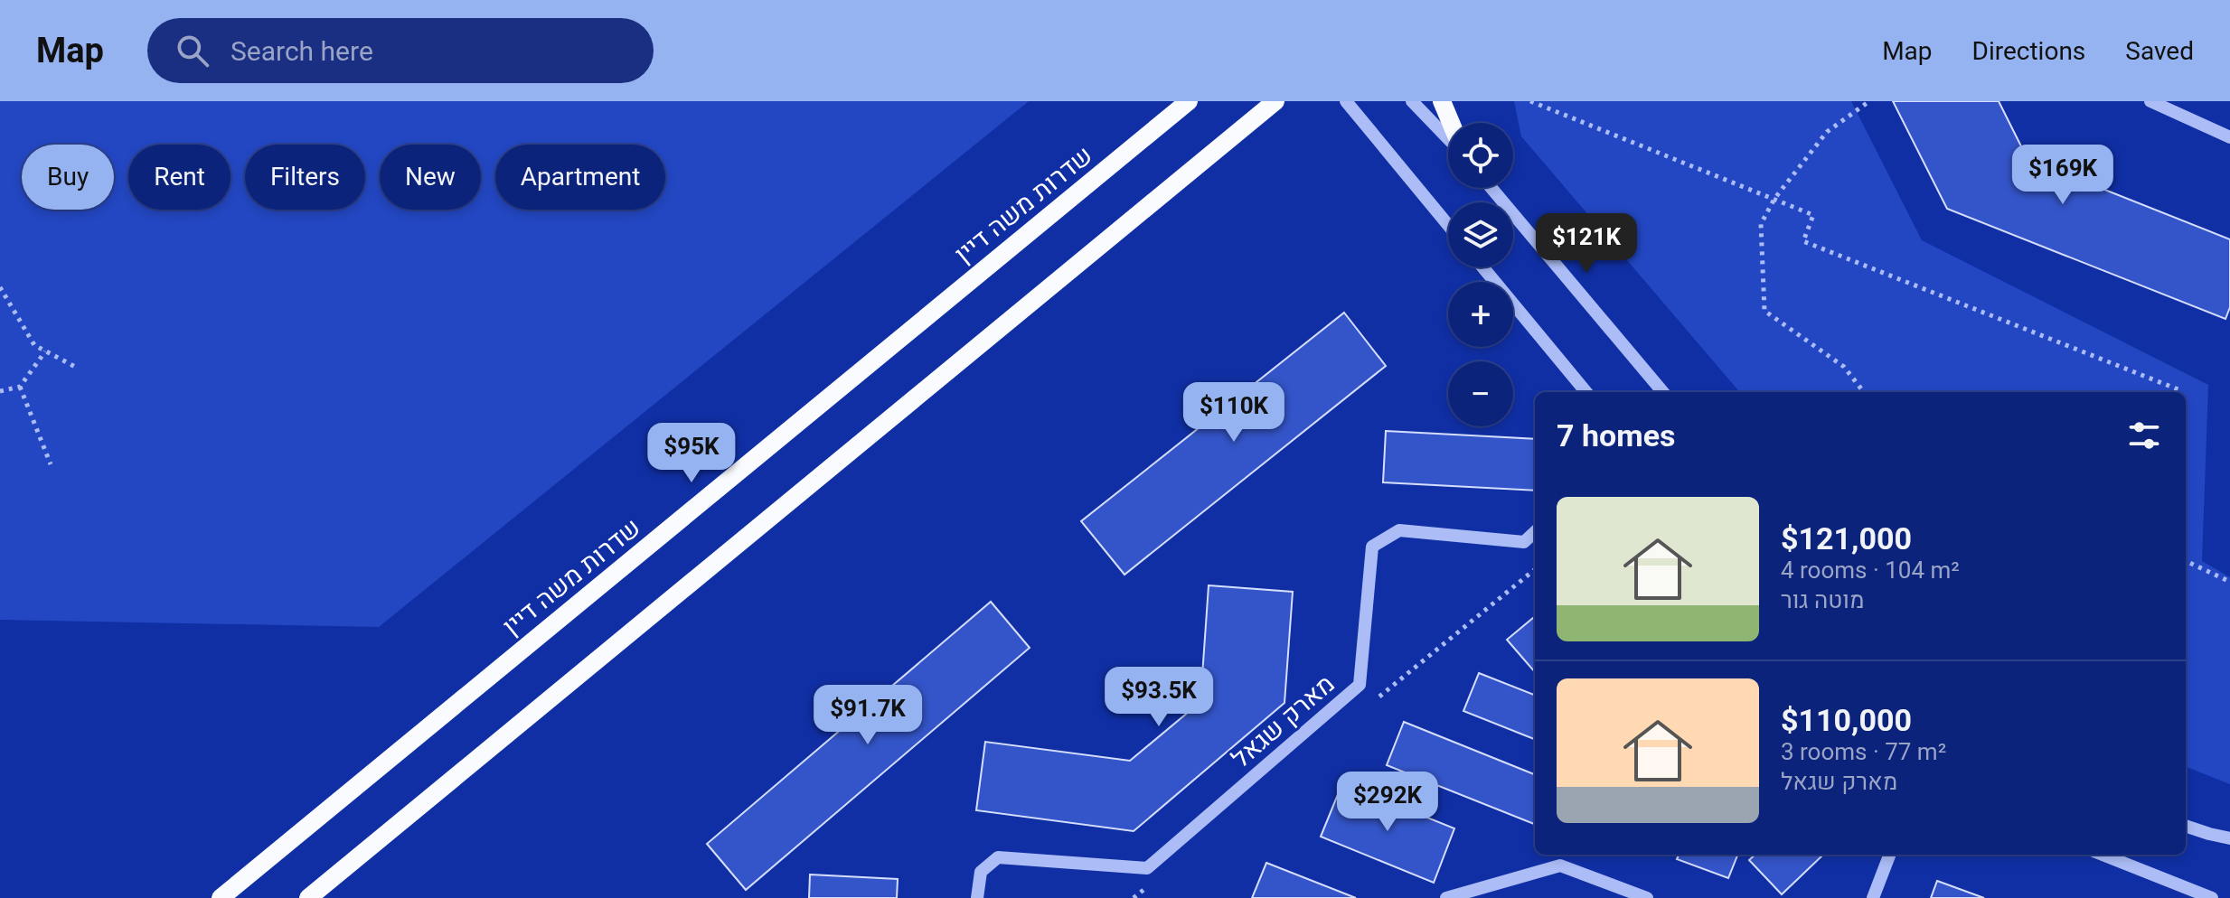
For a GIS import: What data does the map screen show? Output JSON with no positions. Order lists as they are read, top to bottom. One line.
{"streets":{"main road":["שדרות משה דיין"],"street":["מארק שגאל"]},"page":{"header":"Map","search":"Search here","nav":["Map","Directions","Saved"],"map_buttons":["+","−"],"price":["$169K","$121K","$110K","$95K","$93.5K","$91.7K","$292K"],"chip":["Buy","Rent","Filters","New","Apartment"],"heading":"7 homes","list":[{"name":"$121,000","note":"4 rooms · 104 m² · מוטה גור"},{"name":"$110,000","note":"3 rooms · 77 m² · מארק שגאל"}]}}
